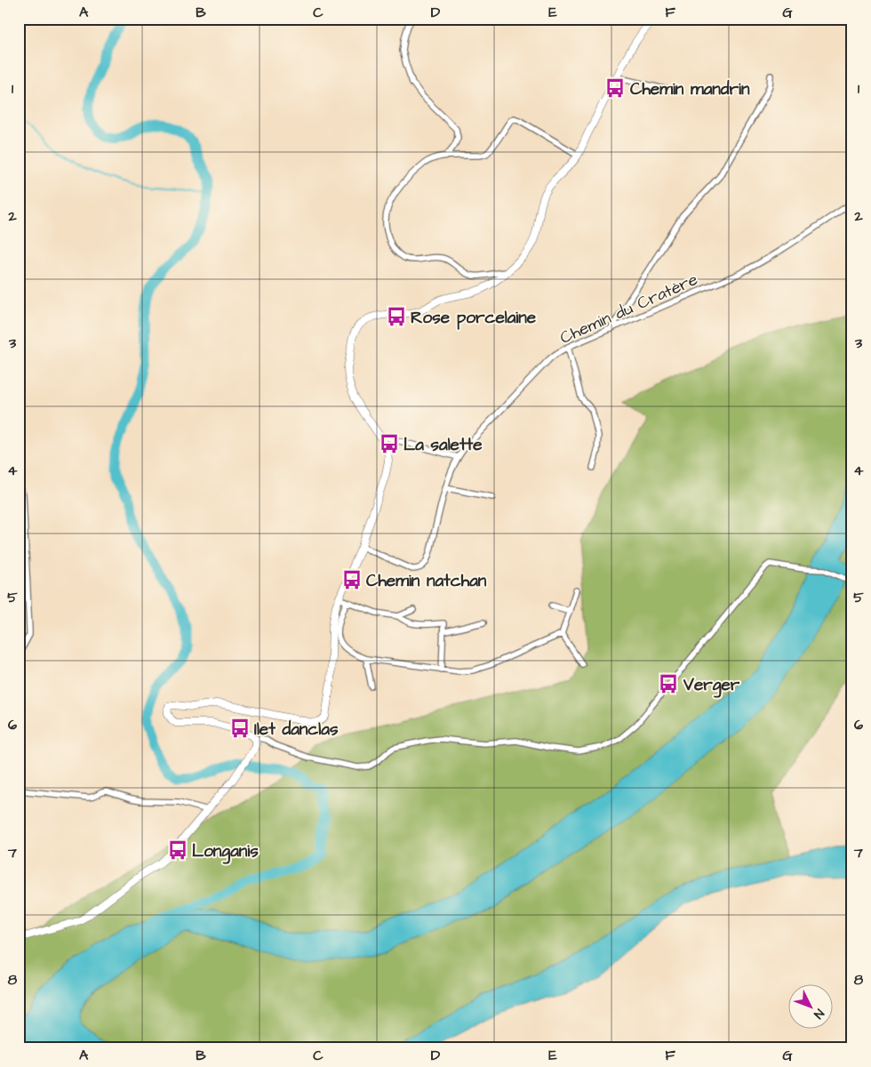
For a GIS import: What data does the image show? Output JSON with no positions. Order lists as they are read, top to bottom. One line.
{"streets":{"street":["Chemin du Cratère"]},"places":{"bus stop":["Chemin mandrin","Rose porcelaine","La salette","Chemin natchan","Verger","Ilet danclas","Longanis"]},"north":"bottom right","grid":{"columns":["A","B","C","D","E","F","G"],"rows":["1","2","3","4","5","6","7","8"]}}
